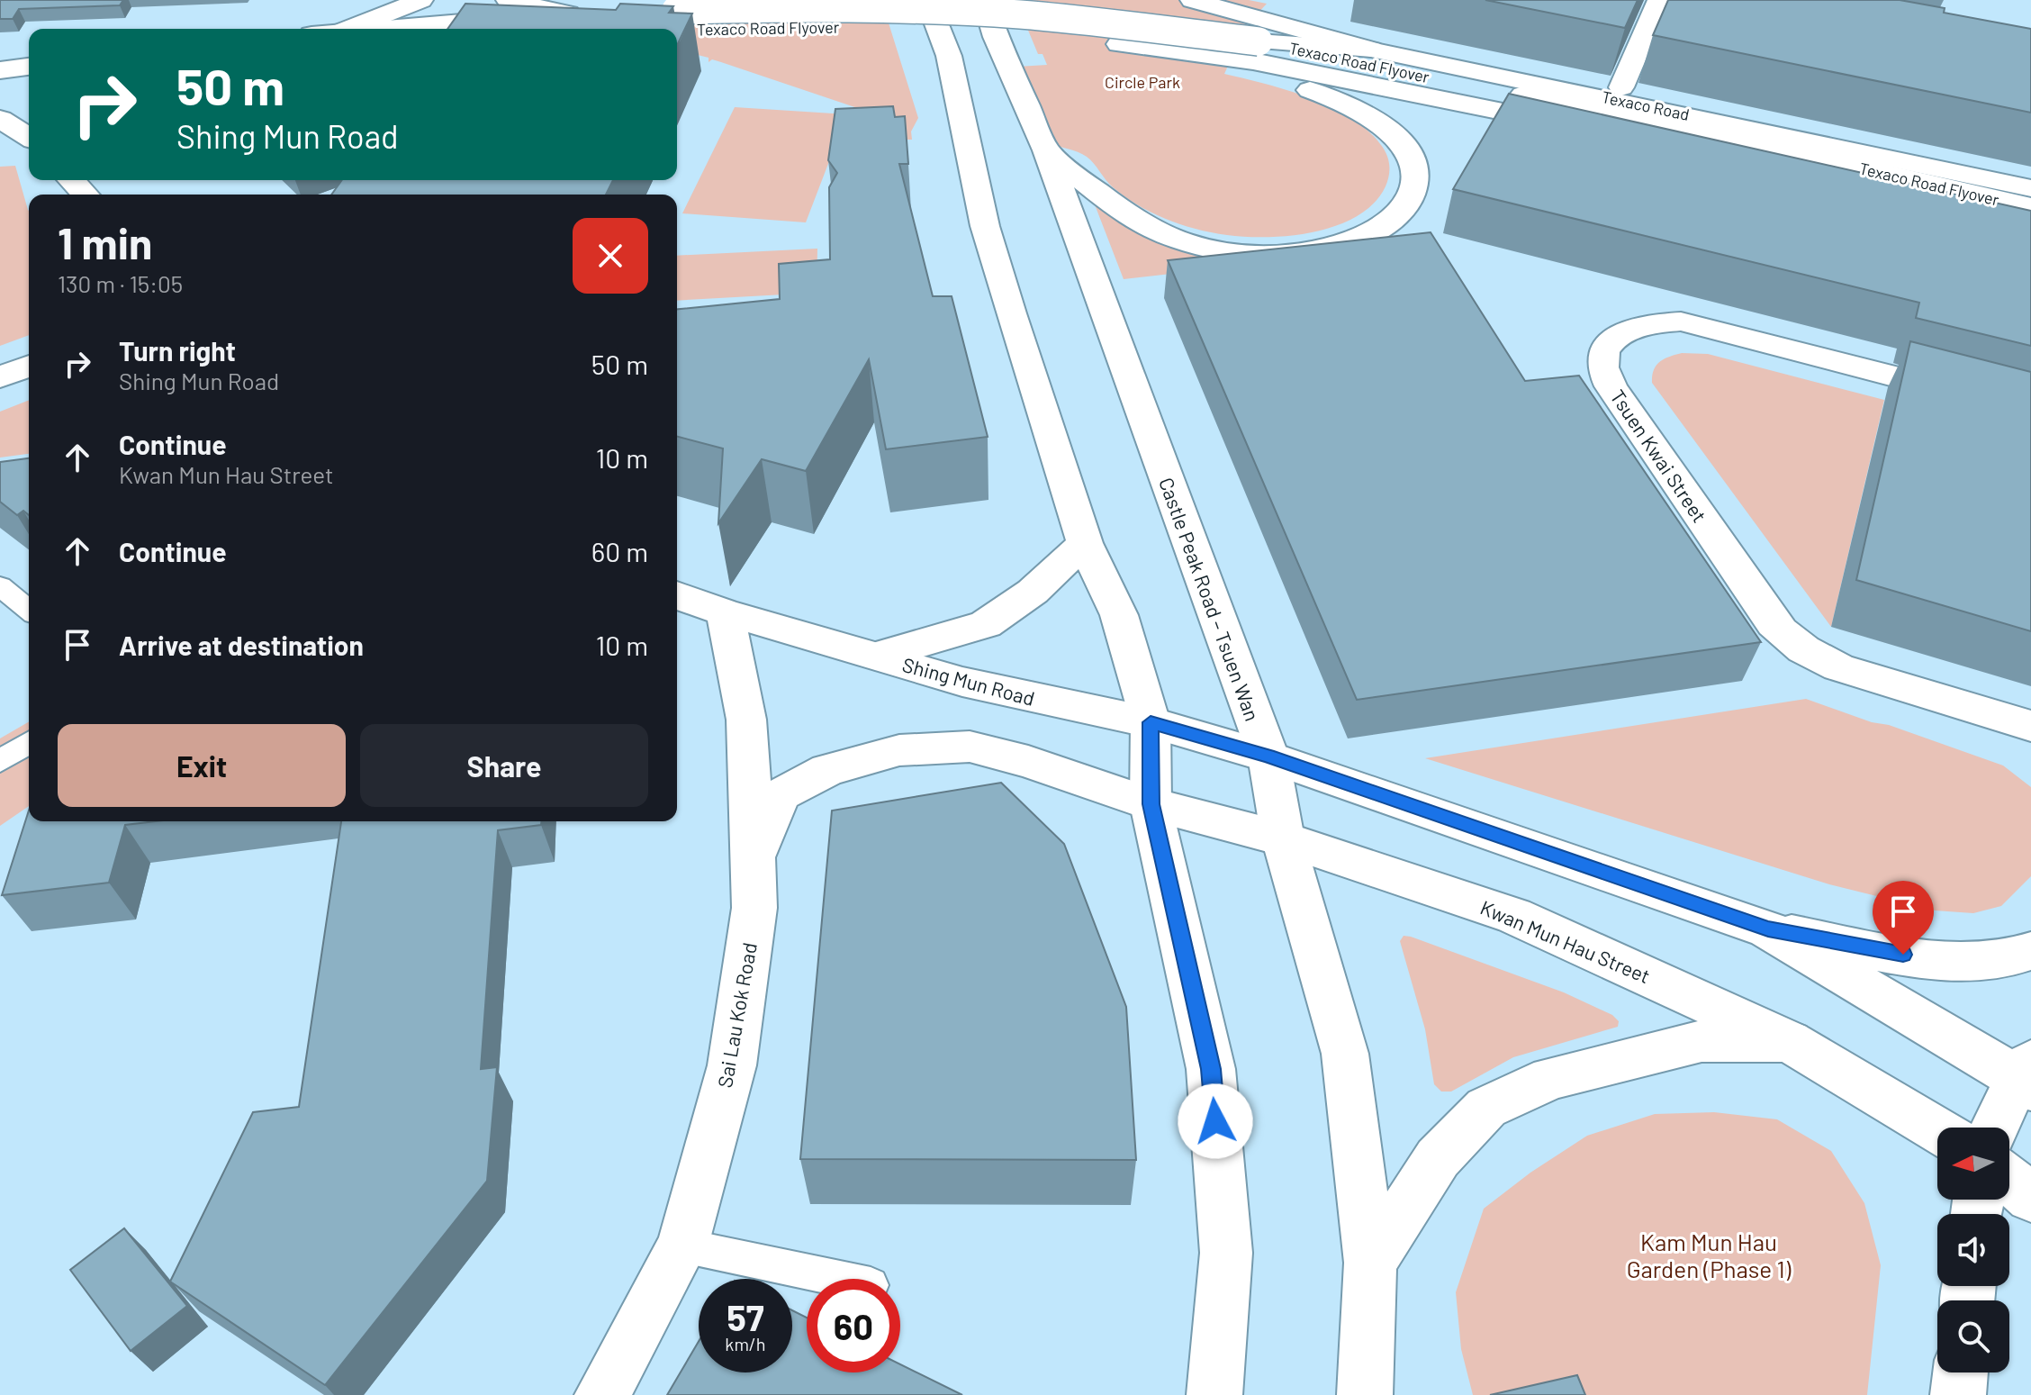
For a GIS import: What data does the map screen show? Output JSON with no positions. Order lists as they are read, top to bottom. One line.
{"streets":{"main road":["Texaco Road Flyover","Texaco Road","Tsuen Kwai Street","Castle Peak Road – Tsuen Wan","Shing Mun Road","Kwan Mun Hau Street","Sai Lau Kok Road"]},"crossings":[["Texaco Road Flyover","Texaco Road"],["Castle Peak Road – Tsuen Wan","Shing Mun Road"],["Castle Peak Road – Tsuen Wan","Kwan Mun Hau Street"],["Shing Mun Road","Sai Lau Kok Road"]],"parks":["Circle Park","Kam Mun Hau Garden (Phase 1)"],"north":"left","page":{"turn":["50 m","Shing Mun Road"],"heading":["1 min","130 m · 15:05"],"list":[{"name":"Turn right","note":"Shing Mun Road","value":"50 m"},{"name":"Continue","note":"Kwan Mun Hau Street","value":"10 m"},{"name":"Continue","value":"60 m"},{"name":"Arrive at destination","value":"10 m"}],"buttons":["Exit","Share"],"speed":"57 km/h","limit":"60"}}
